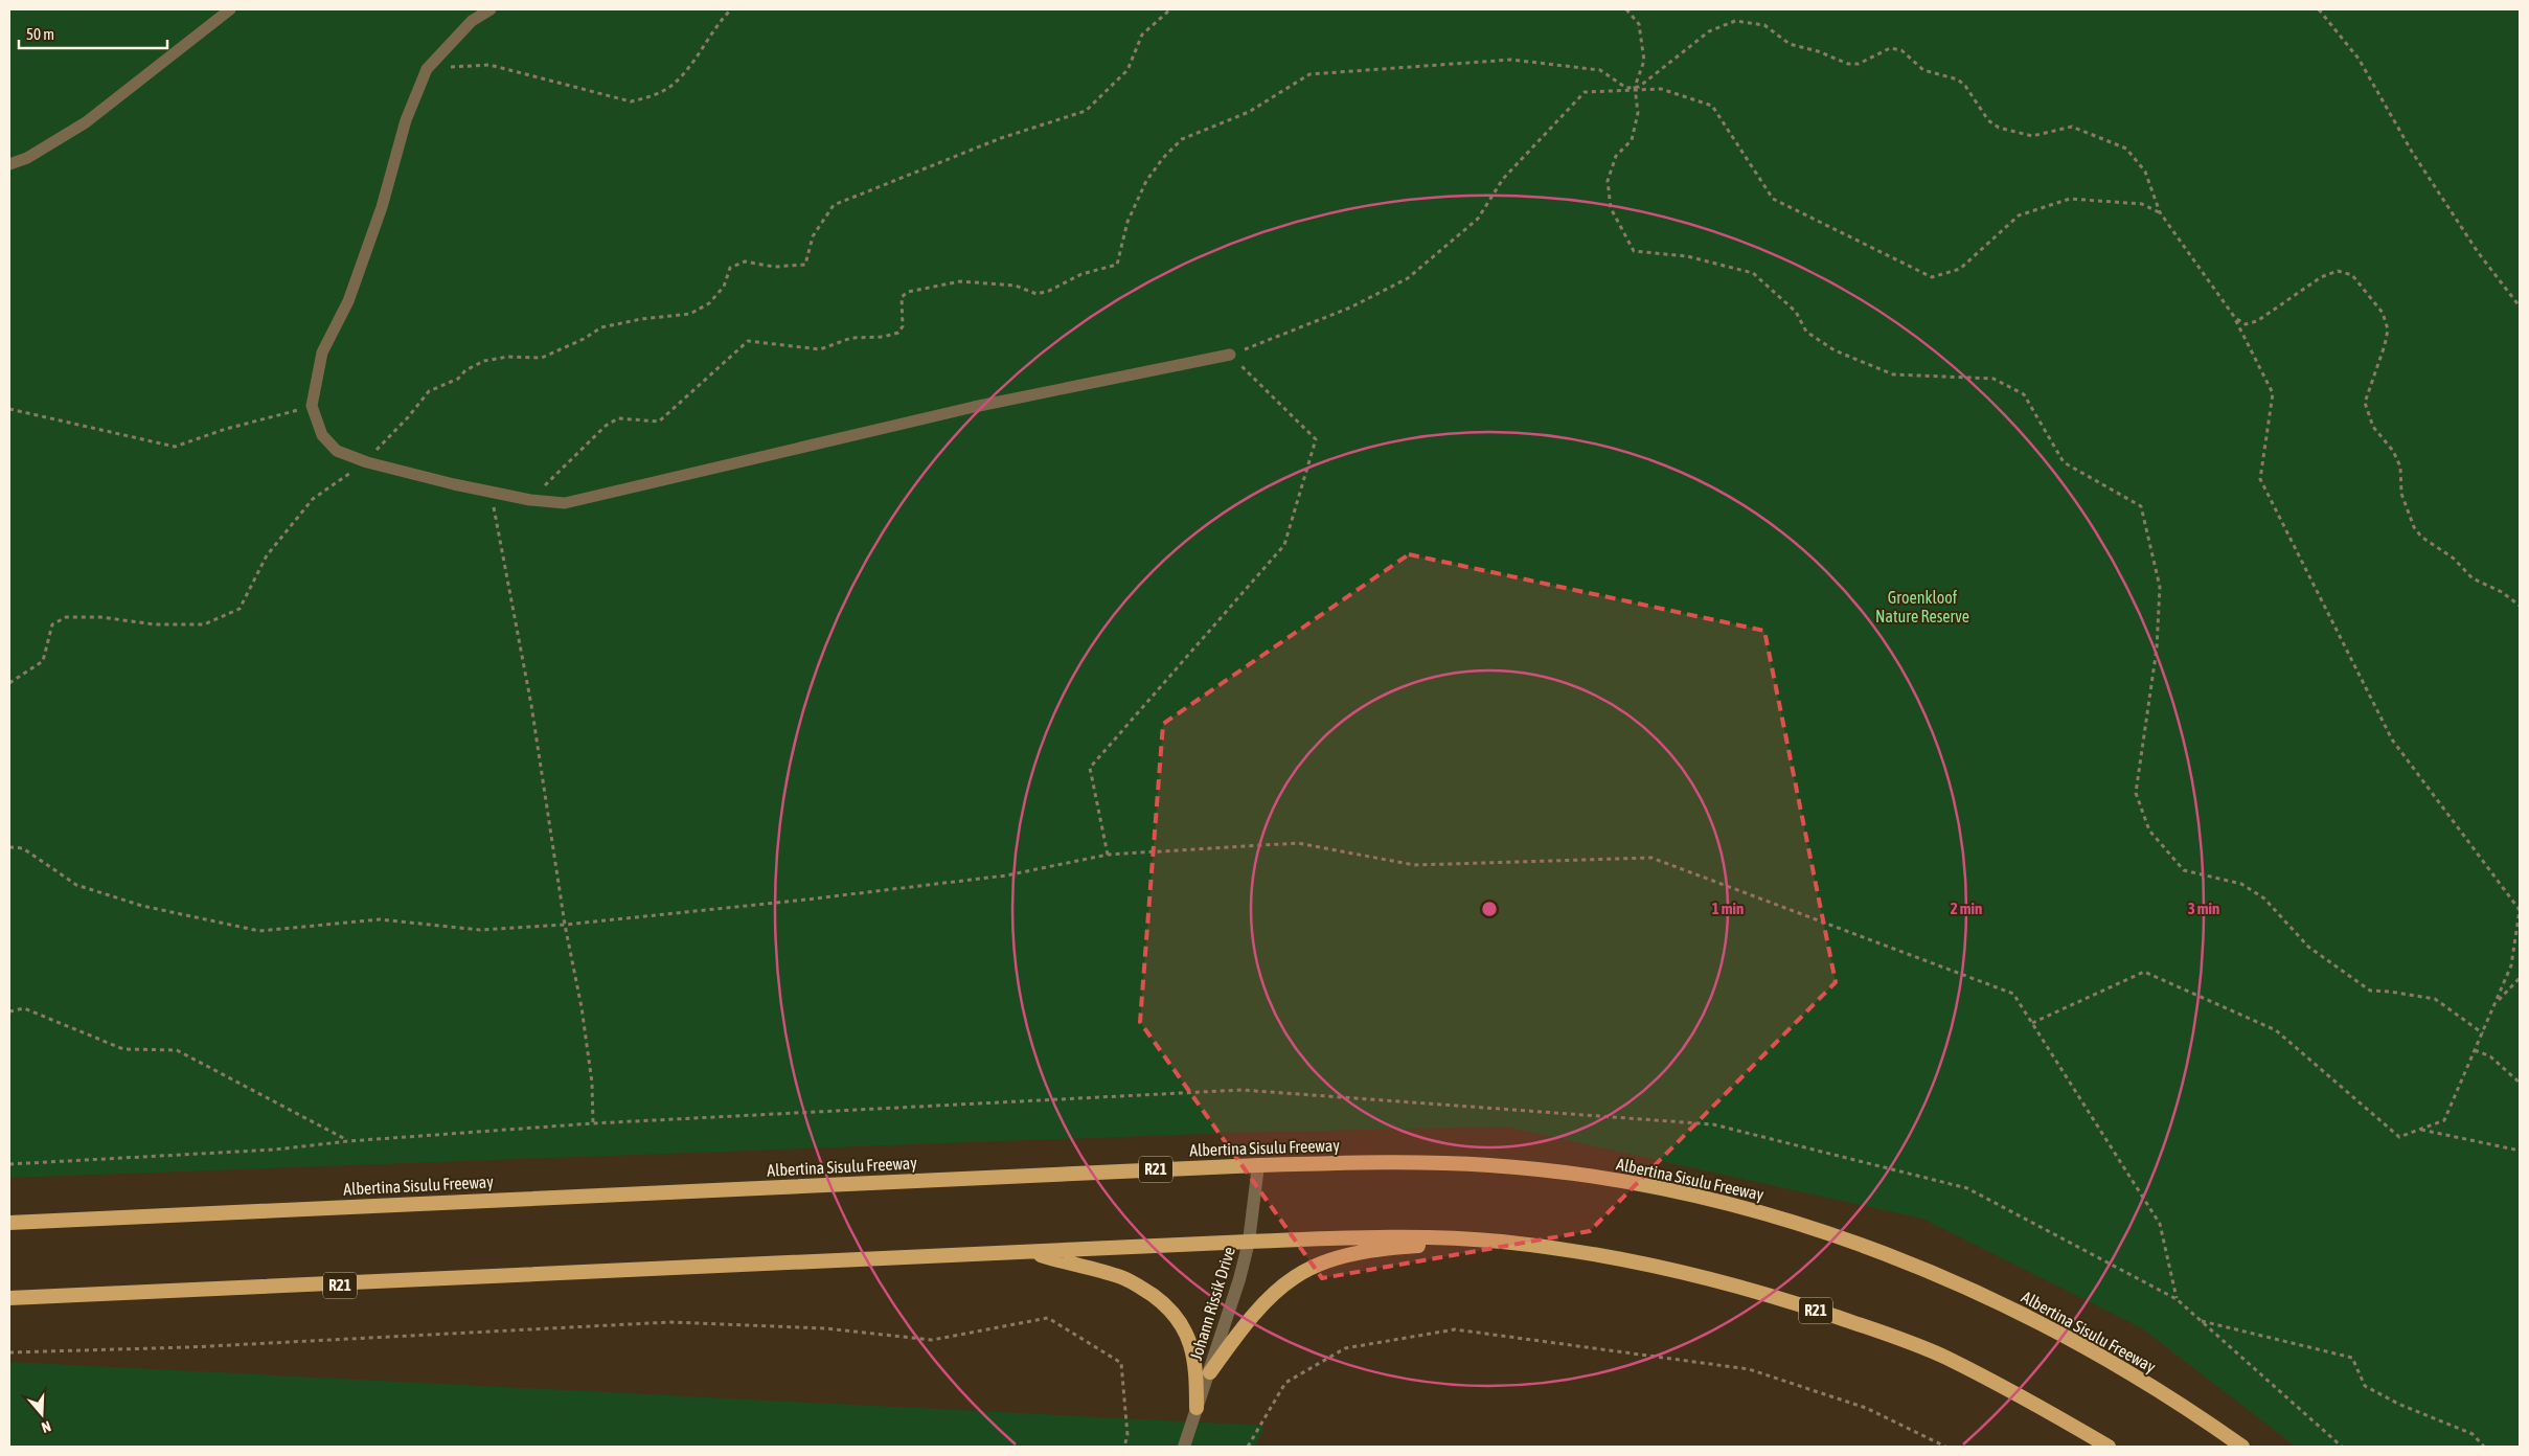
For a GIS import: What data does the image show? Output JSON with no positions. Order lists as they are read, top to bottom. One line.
{"streets":{"highway":["Albertina Sisulu Freeway","R21"],"street":["Johann Rissik Drive"]},"crossings":[["Albertina Sisulu Freeway","Johann Rissik Drive"],["R21","Johann Rissik Drive"]],"parks":["Groenkloof Nature Reserve"],"scale_bar":"50 m","north":"bottom","rings":["1 min","2 min","3 min"]}
